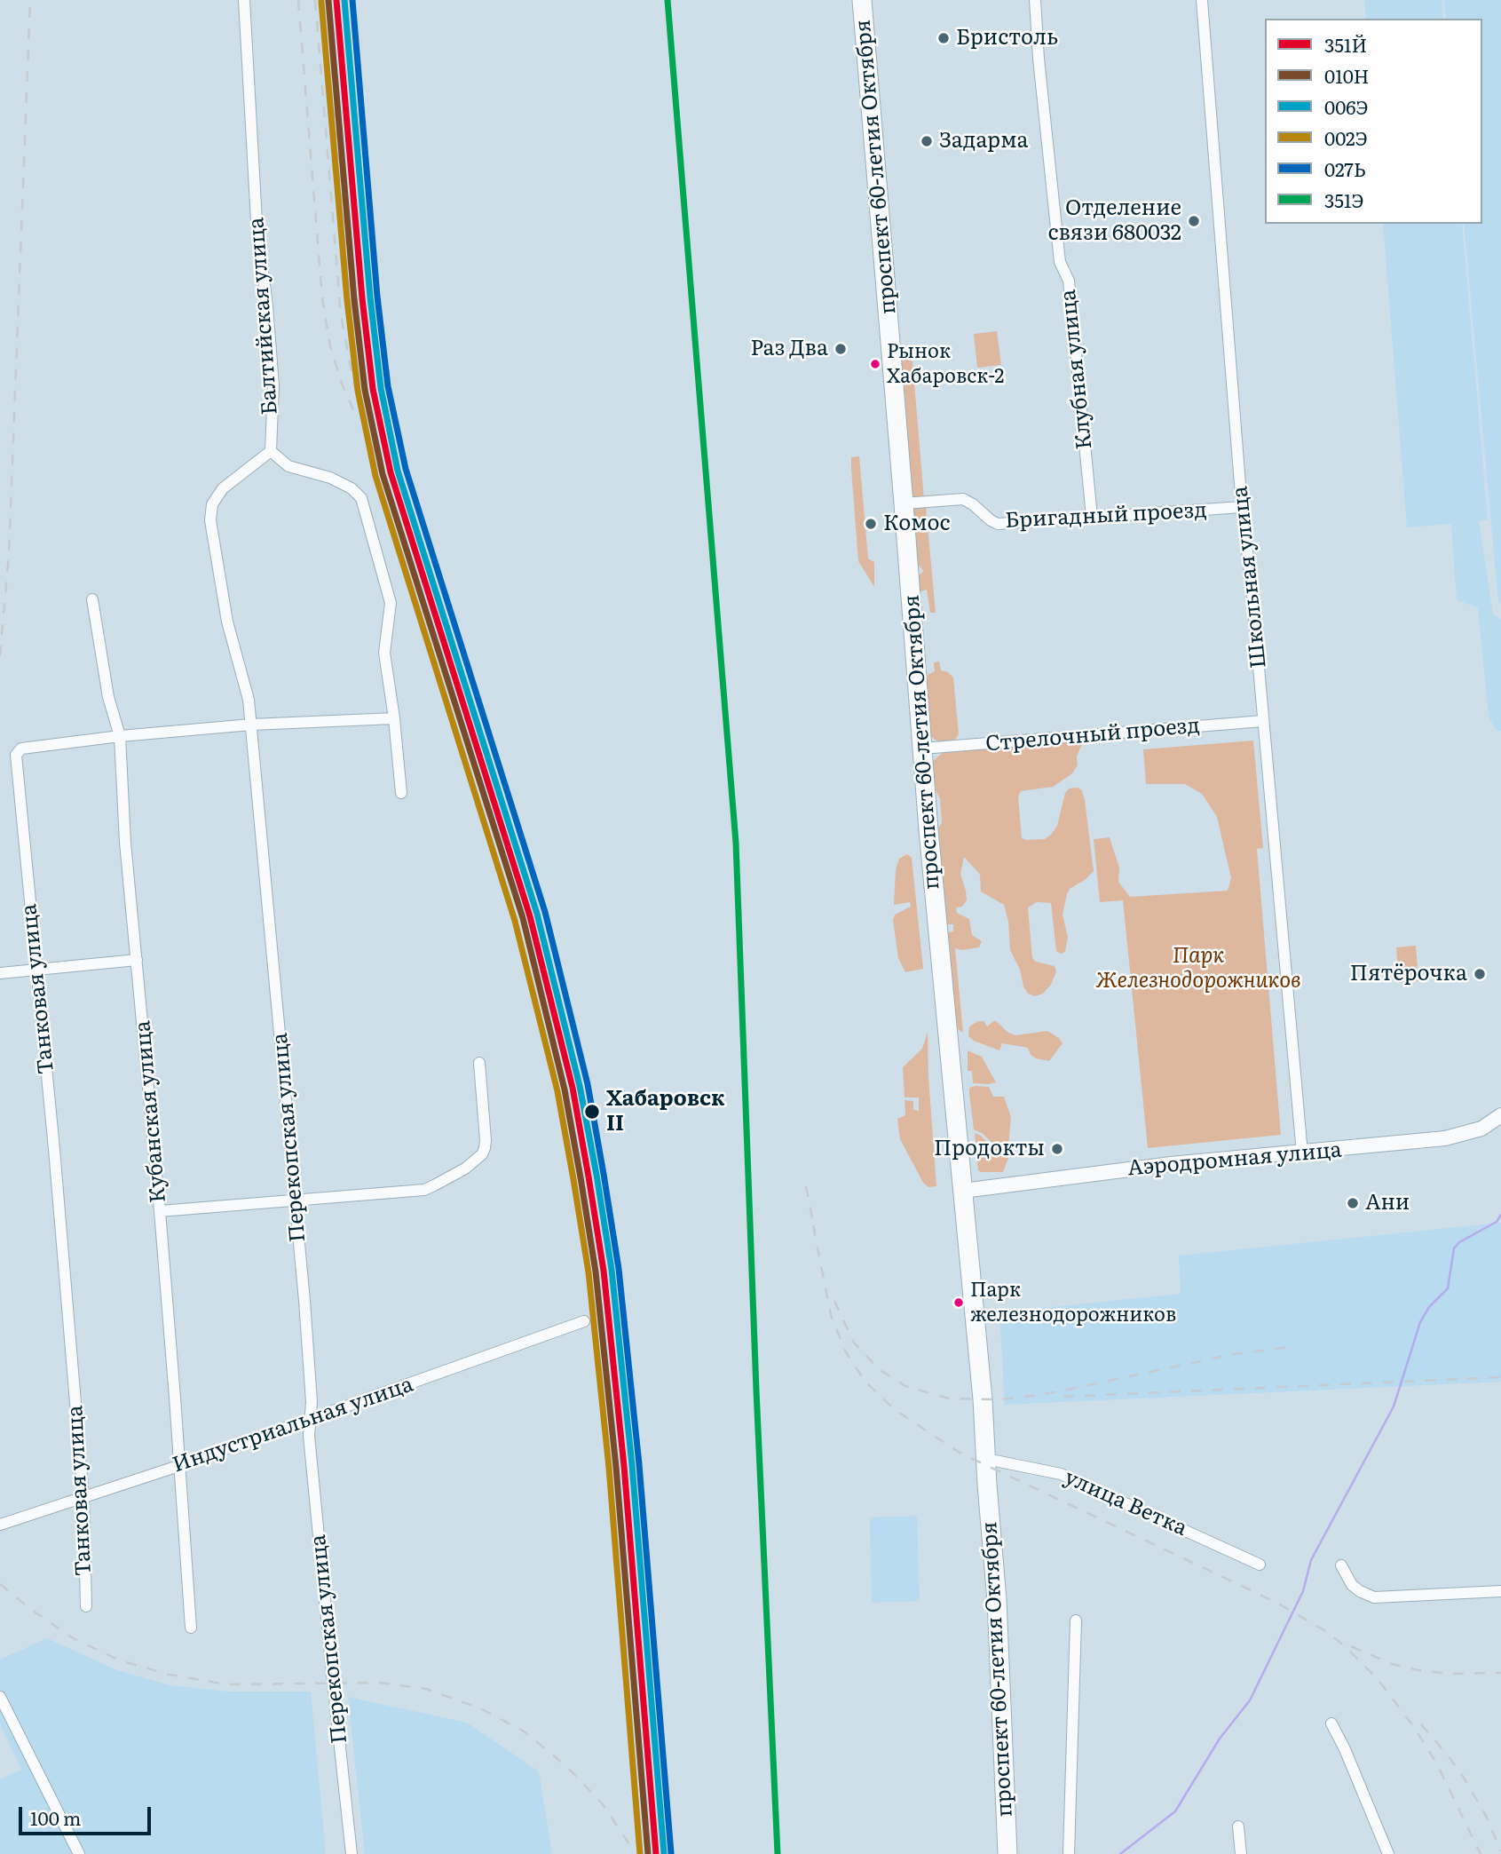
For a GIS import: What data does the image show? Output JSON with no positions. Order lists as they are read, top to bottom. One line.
{"streets":{"highway":["проспект 60-летия Октября"],"street":["Балтийская улица","Клубная улица","Бригадный проезд","Школьная улица","Стрелочный проезд","Танковая улица","Кубанская улица","Перекопская улица","Аэродромная улица","Индустриальная улица","улица Ветка"]},"crossings":[["проспект 60-летия Октября","Бригадный проезд"],["проспект 60-летия Октября","Стрелочный проезд"],["проспект 60-летия Октября","Аэродромная улица"],["проспект 60-летия Октября","улица Ветка"],["Балтийская улица","Перекопская улица"],["Клубная улица","Бригадный проезд"],["Бригадный проезд","Школьная улица"],["Школьная улица","Стрелочный проезд"],["Школьная улица","Аэродромная улица"],["Танковая улица","Кубанская улица"],["Танковая улица","Перекопская улица"],["Танковая улица","Индустриальная улица"],["Кубанская улица","Индустриальная улица"],["Перекопская улица","Индустриальная улица"]],"parks":["Парк Железнодорожников"],"places":["Бристоль","Задарма","Отделение связи 680032","Раз Два","Рынок Хабаровск-2","Комос","Пятёрочка","Хабаровск II","Продокты","Ани","Парк железнодорожников"],"lines":["transit line 351Й","transit line 006Э","transit line 027Ь","transit line 351Э","transit line 010Н","transit line 002Э"],"legend":["351Й","010Н","006Э","002Э","027Ь","351Э"],"scale_bar":"100 m"}
